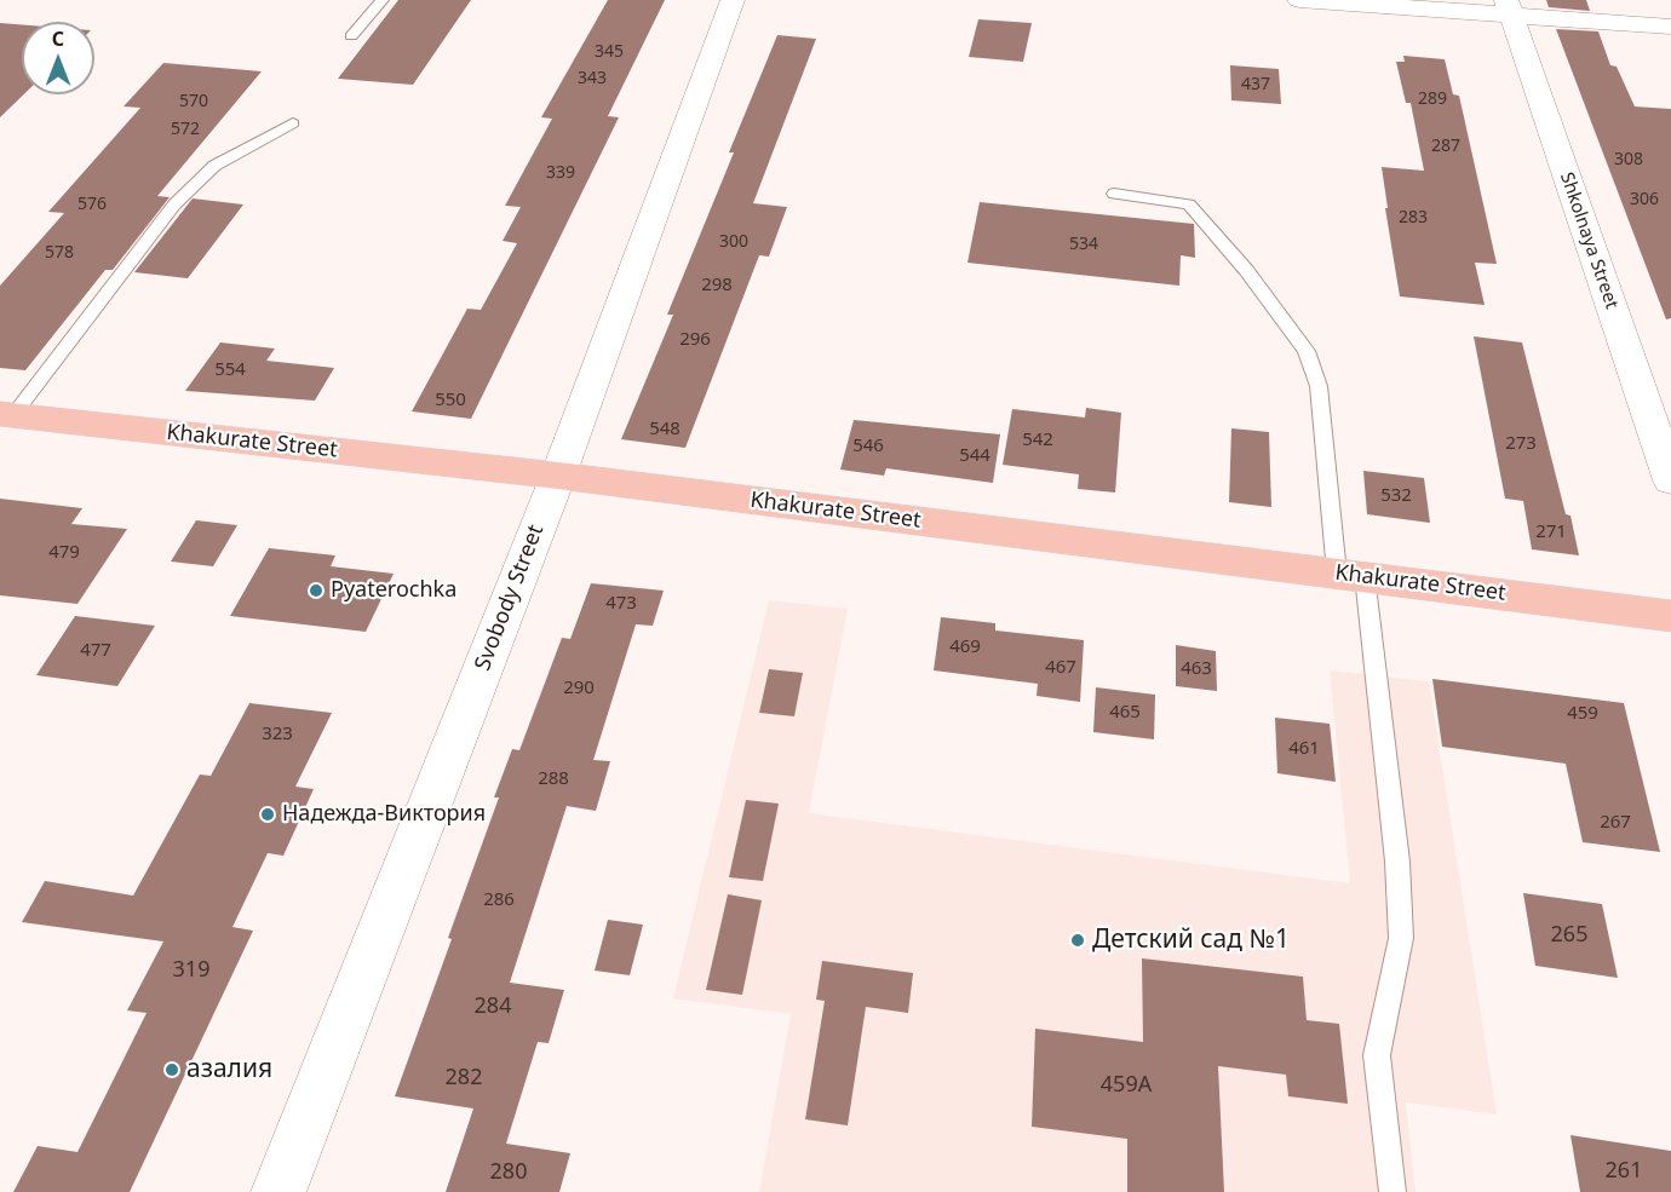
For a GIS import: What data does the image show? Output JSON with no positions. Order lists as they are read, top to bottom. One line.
{"streets":{"main road":["Khakurate Street"],"street":["Shkolnaya Street","Svobody Street"]},"crossings":[["Khakurate Street","Svobody Street"]],"places":["Pyaterochka","Надежда-Виктория","Детский сад №1","азалия"],"house_numbers":["345","343","437","289","570","572","287","308","339","306","576","283","300","534","578","298","296","554","550","548","542","273","546","544","532","271","479","473","469","477","467","463","290","465","459","323","461","288","267","286","265","319","284","282","459А","261","280"],"north":"top"}
